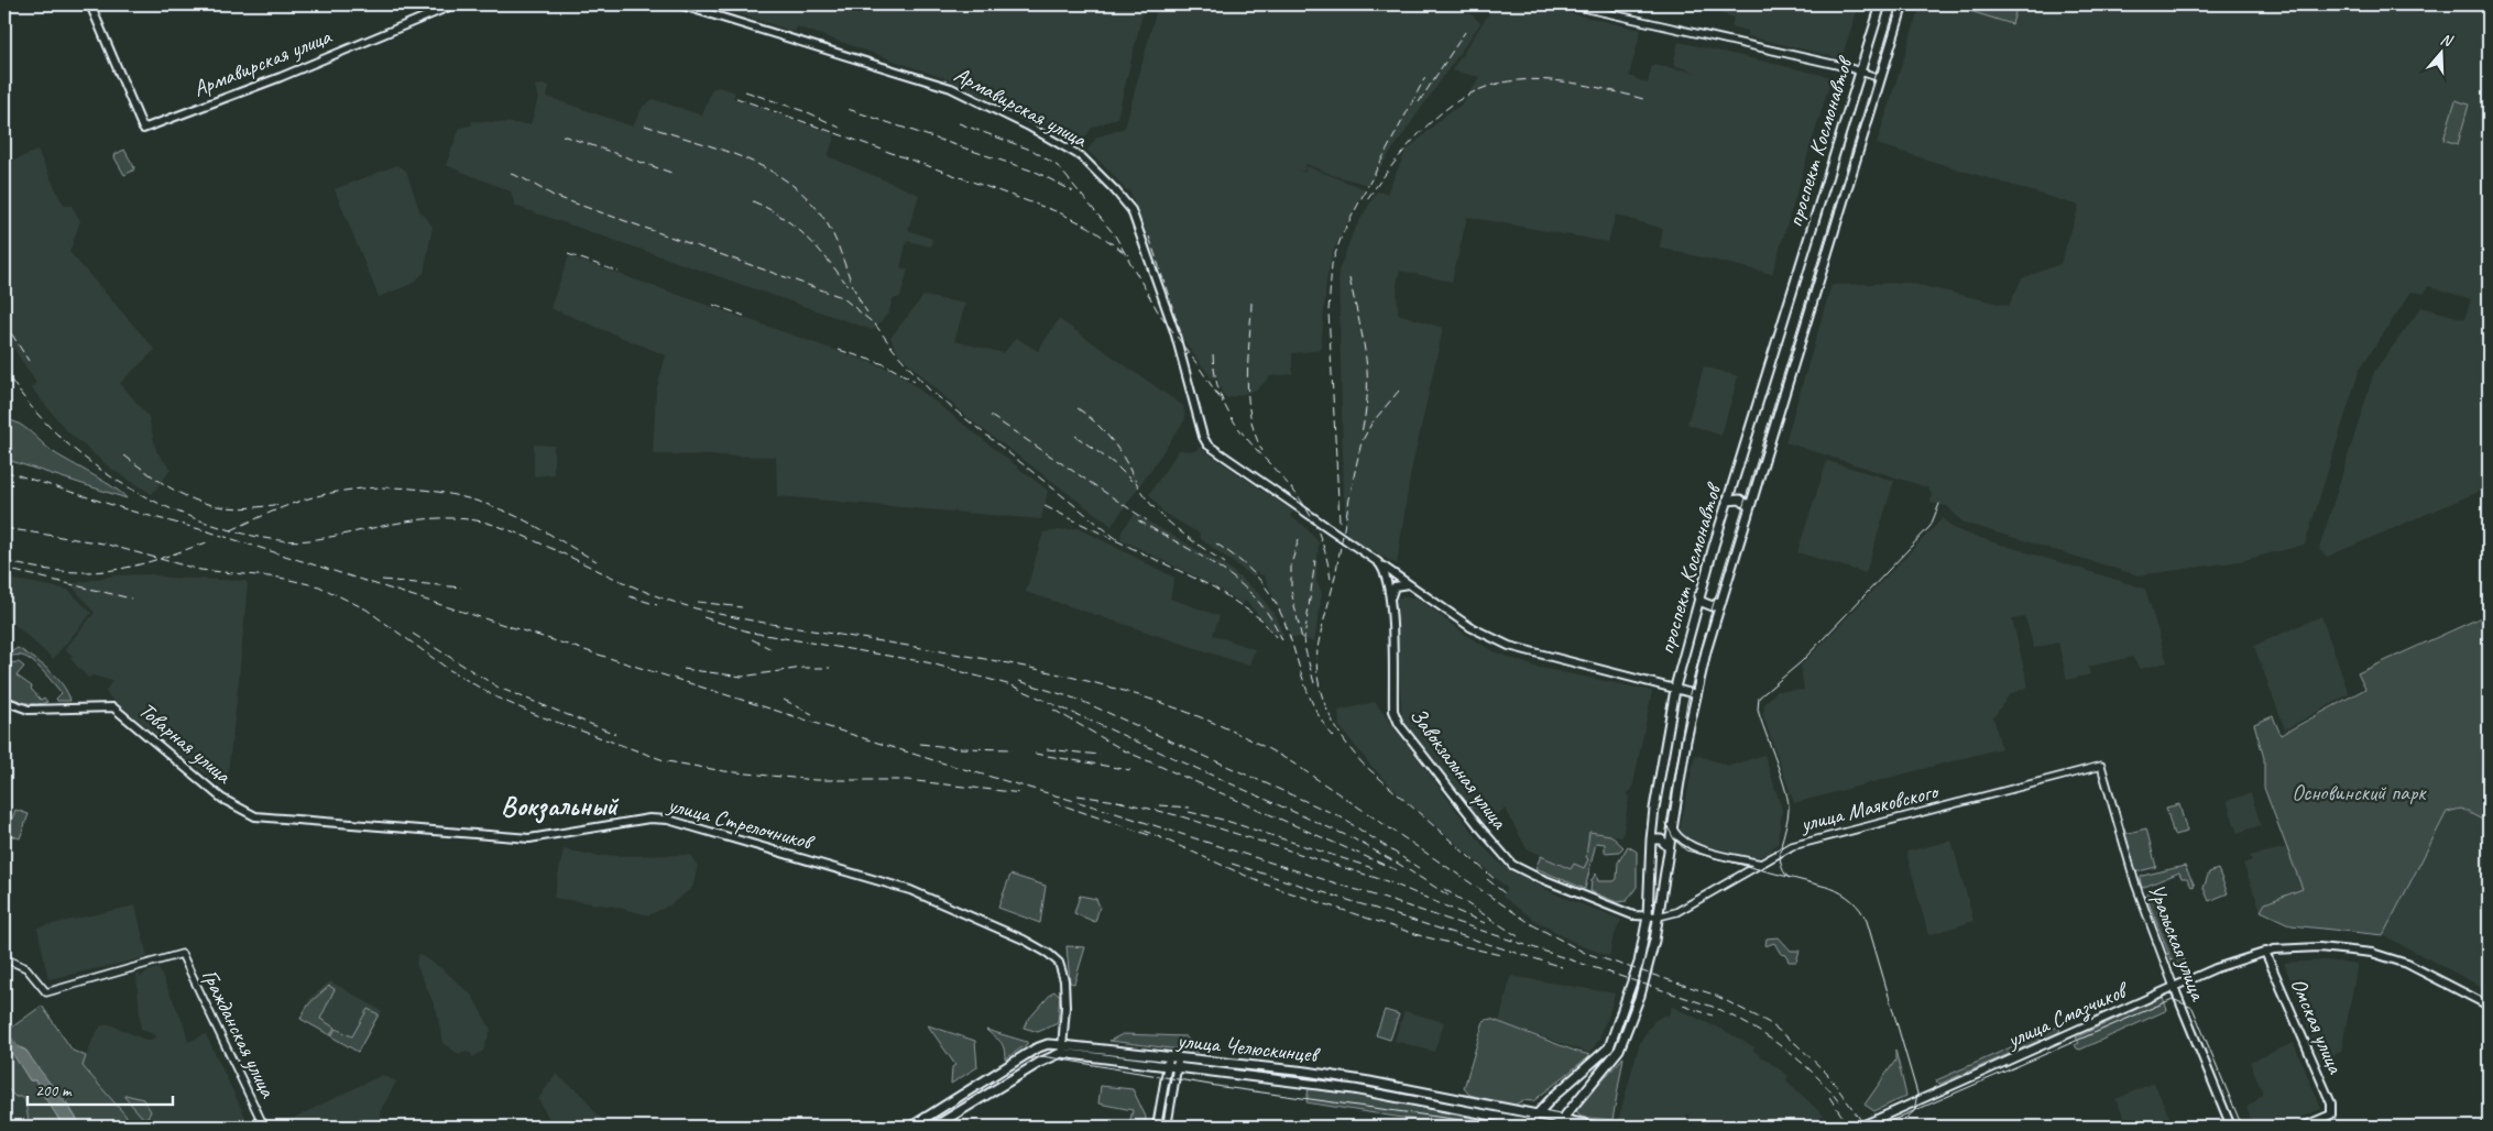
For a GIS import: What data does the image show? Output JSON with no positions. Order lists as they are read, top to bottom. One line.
{"streets":{"main road":["Армавирская улица","проспект Космонавтов","Товарная улица","Завокзальная улица","улица Стрелочников","Уральская улица","улица Смазчиков","Омская улица","улица Челюскинцев"],"street":["улица Маяковского","Гражданская улица"]},"crossings":[["Армавирская улица","Завокзальная улица"],["проспект Космонавтов","Завокзальная улица"],["проспект Космонавтов","улица Маяковского"],["проспект Космонавтов","улица Челюскинцев"],["Товарная улица","улица Стрелочников"],["улица Маяковского","Уральская улица"],["улица Стрелочников","улица Челюскинцев"],["Уральская улица","улица Смазчиков"],["улица Смазчиков","Омская улица"]],"districts":["Вокзальный"],"parks":["Основинский парк"],"scale_bar":"200 m","north":"top"}
